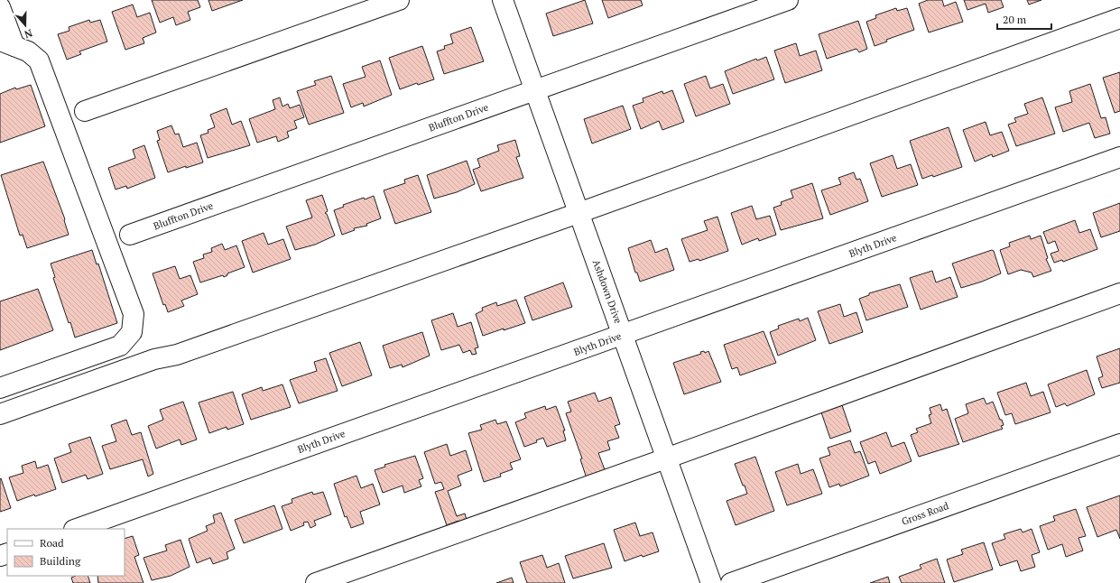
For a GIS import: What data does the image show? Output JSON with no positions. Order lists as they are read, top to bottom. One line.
{"streets":{"street":["Bluffton Drive","Blyth Drive","Ashdown Drive","Gross Road"]},"crossings":[["Bluffton Drive","Ashdown Drive"],["Blyth Drive","Ashdown Drive"]],"legend":["Road","Building"],"scale_bar":"20 m","north":"bottom"}
